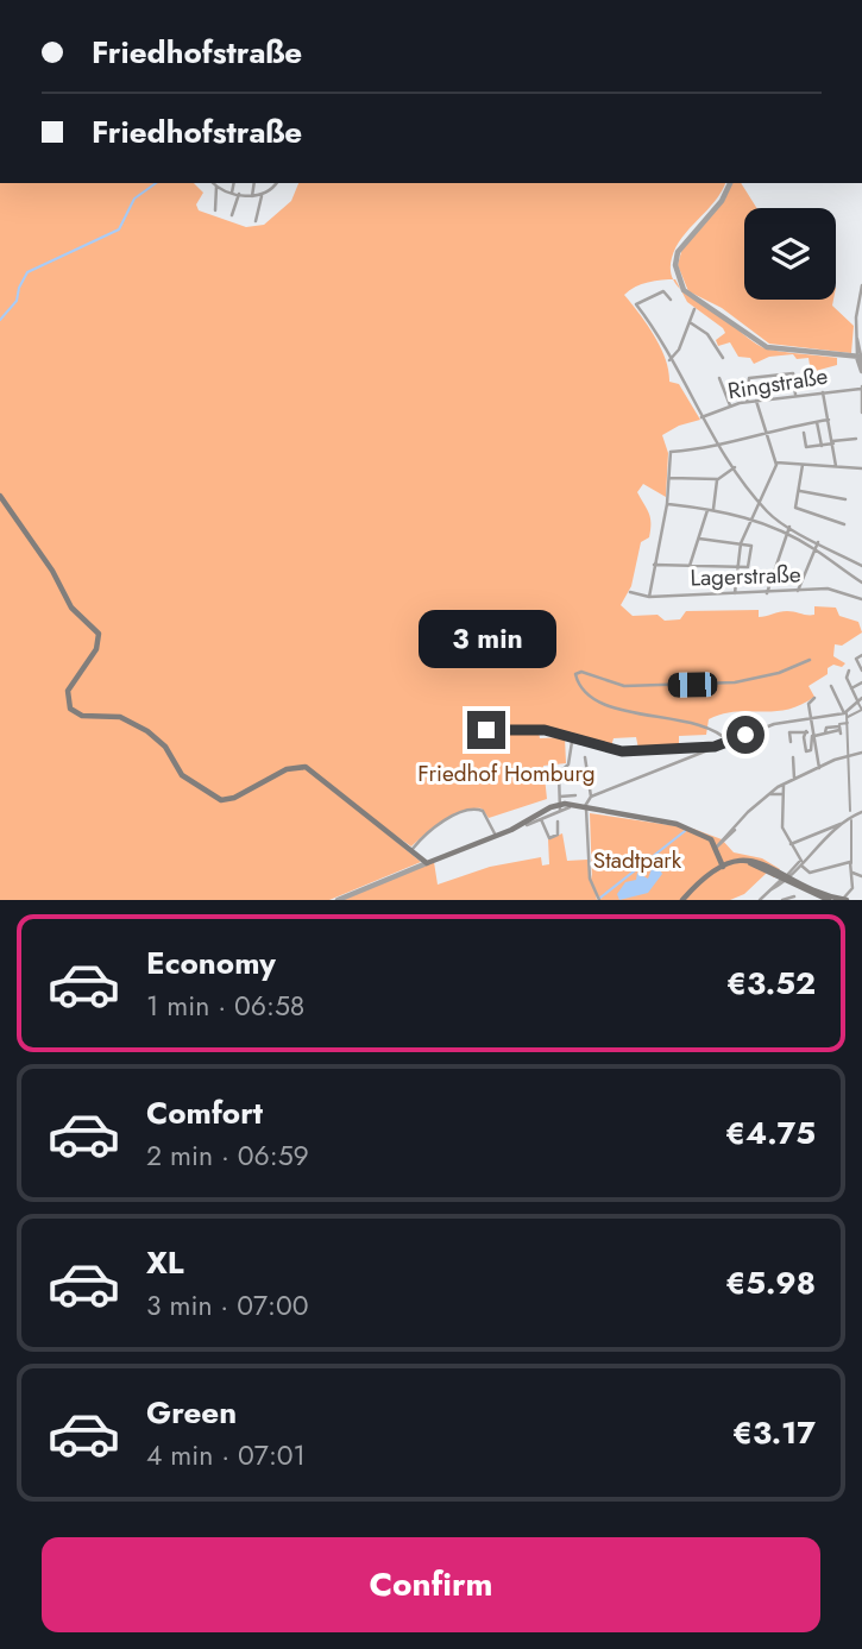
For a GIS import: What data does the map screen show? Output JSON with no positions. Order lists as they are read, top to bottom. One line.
{"streets":{"street":["Ringstraße","Lagerstraße"]},"parks":["Friedhof Homburg","Stadtpark"],"page":{"banner":["Friedhofstraße","Friedhofstraße"],"bubble":"3 min","list":[{"name":"Economy","note":"1 min · 06:58","value":"€3.52"},{"name":"Comfort","note":"2 min · 06:59","value":"€4.75"},{"name":"XL","note":"3 min · 07:00","value":"€5.98"},{"name":"Green","note":"4 min · 07:01","value":"€3.17"}],"buttons":"Confirm"}}
